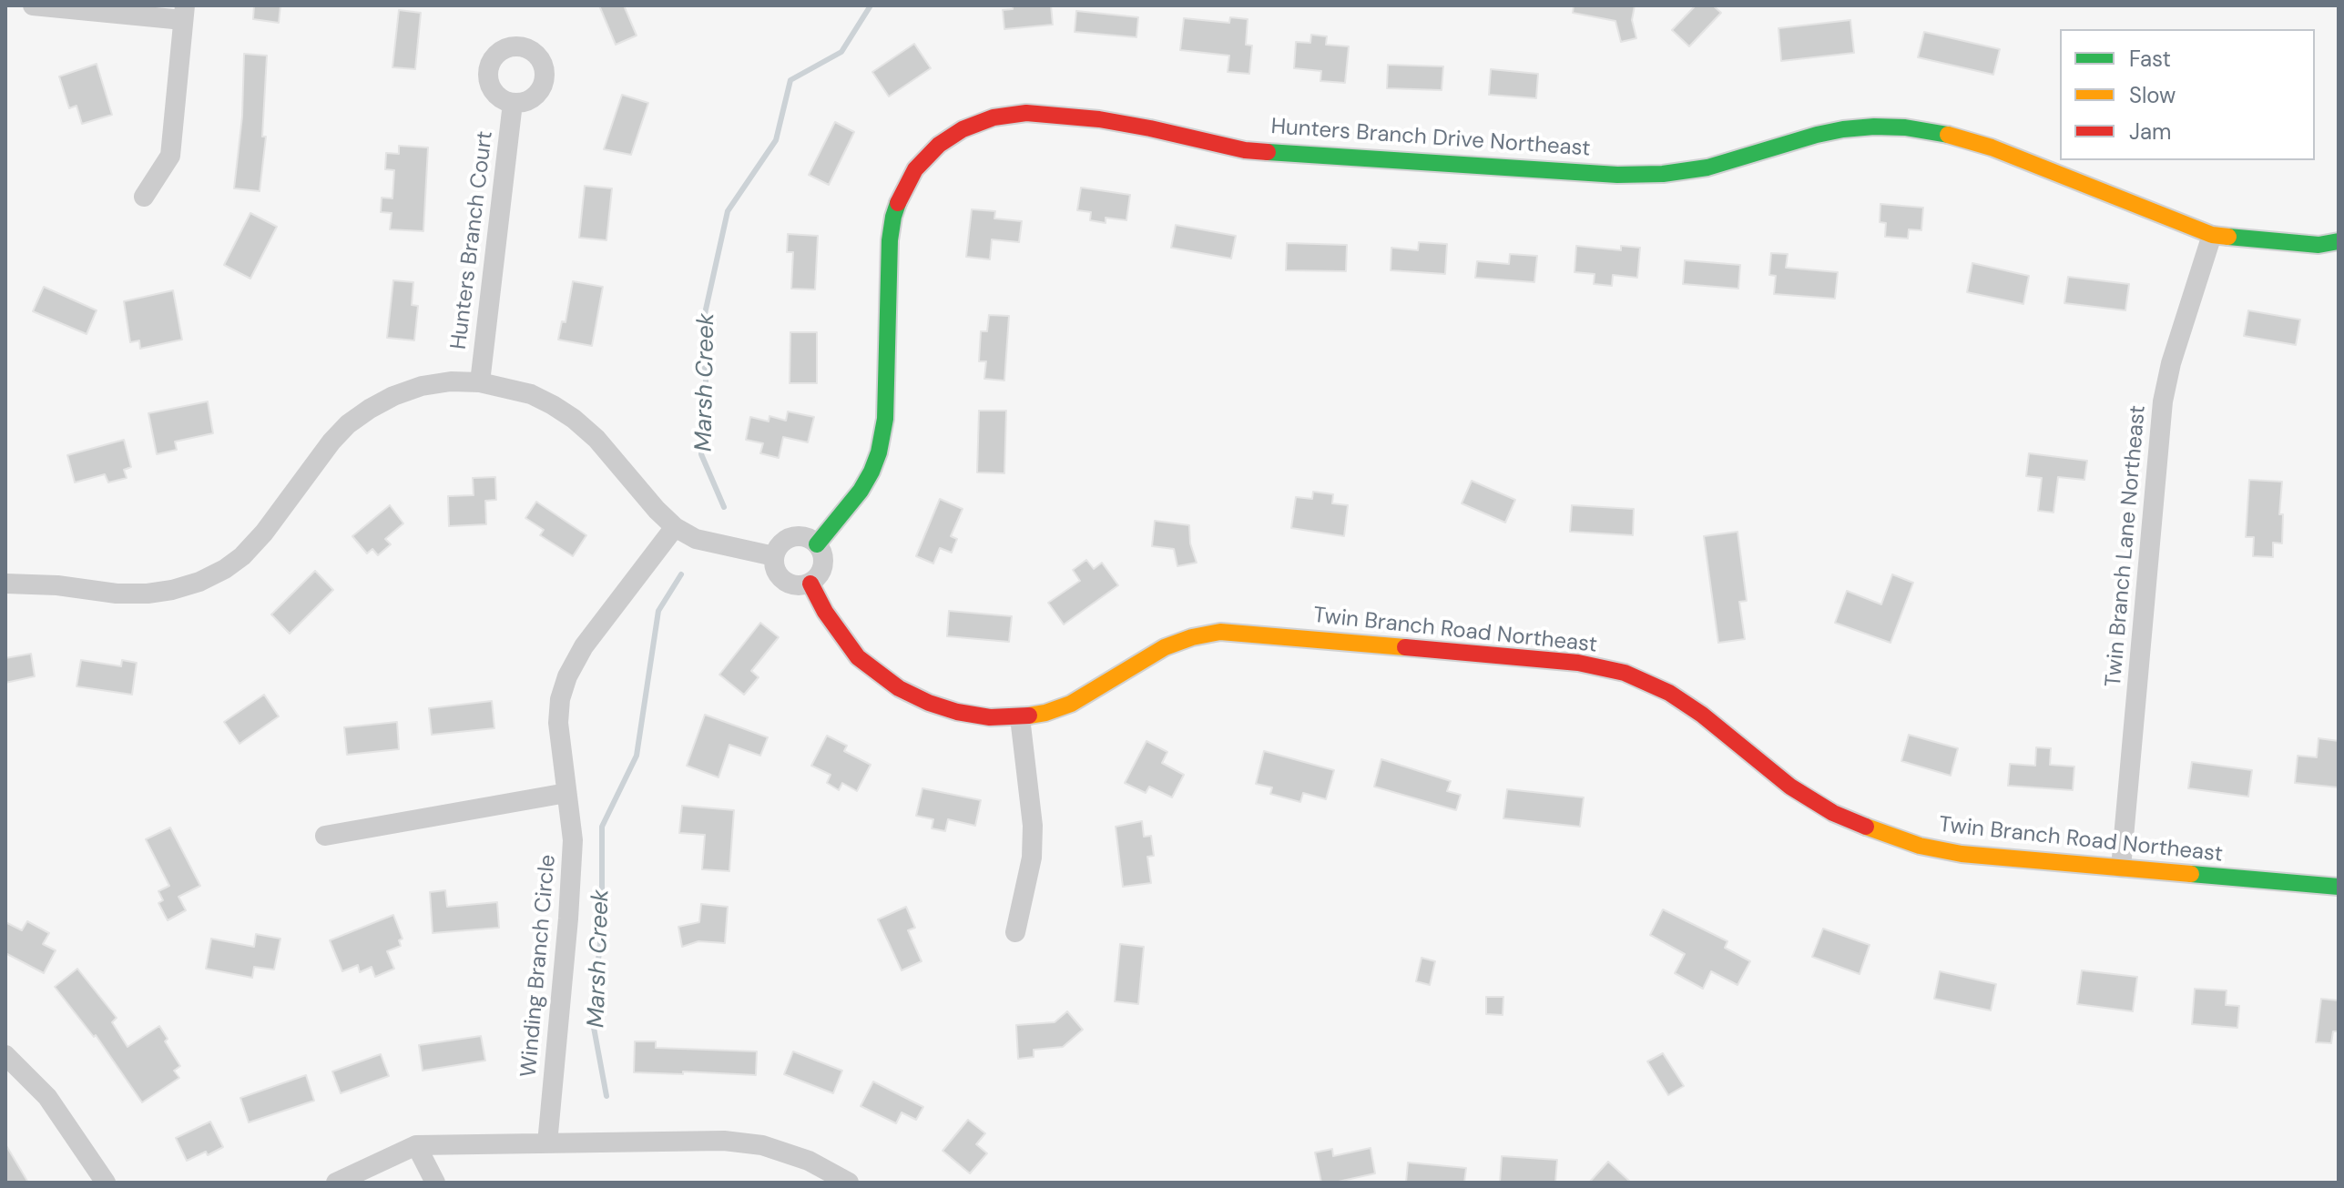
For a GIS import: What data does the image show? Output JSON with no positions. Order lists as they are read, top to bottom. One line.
{"streets":{"street":["Hunters Branch Drive Northeast","Hunters Branch Court","Twin Branch Lane Northeast","Twin Branch Road Northeast","Winding Branch Circle"]},"crossings":[["Hunters Branch Drive Northeast","Twin Branch Lane Northeast"],["Hunters Branch Drive Northeast","Twin Branch Road Northeast"],["Twin Branch Lane Northeast","Twin Branch Road Northeast"]],"water":["Marsh Creek"],"legend":["Fast","Slow","Jam"]}
